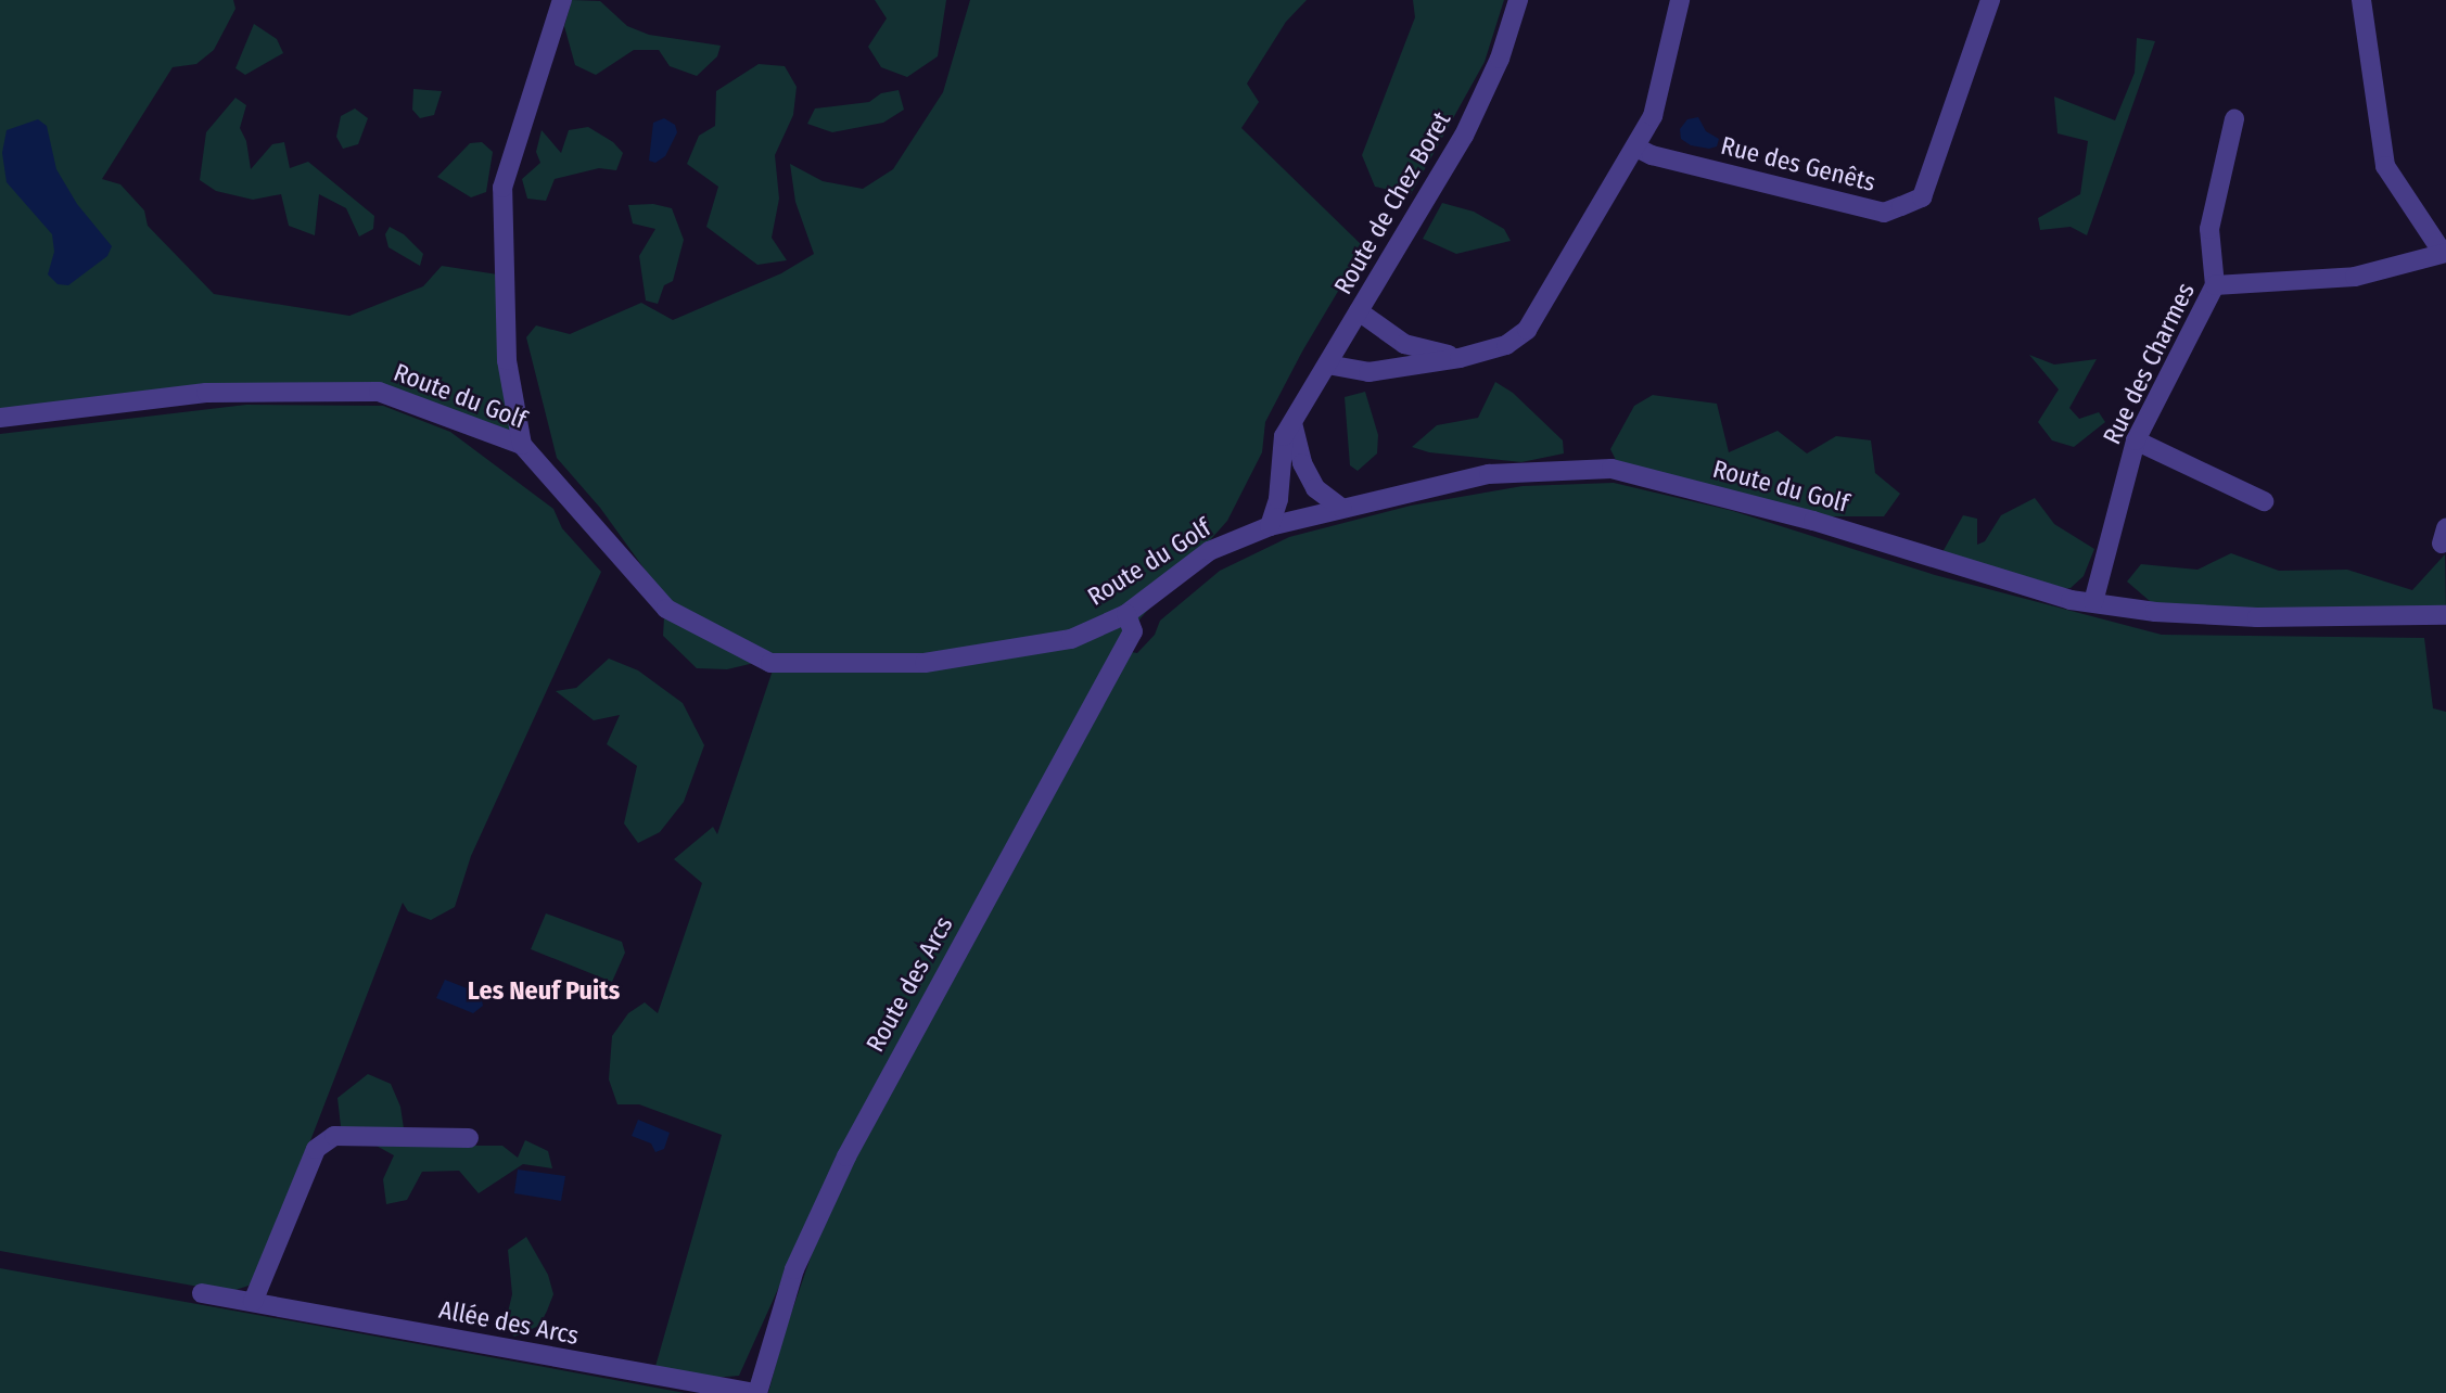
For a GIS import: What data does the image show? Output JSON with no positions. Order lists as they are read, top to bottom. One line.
{"streets":{"street":["Rue des Genêts","Route de Chez Boret","Rue des Charmes","Route du Golf","Route des Arcs","Allée des Arcs"]},"crossings":[["Route de Chez Boret","Route du Golf"],["Rue des Charmes","Route du Golf"],["Route du Golf","Route des Arcs"],["Route des Arcs","Allée des Arcs"]],"districts":["Les Neuf Puits"]}
